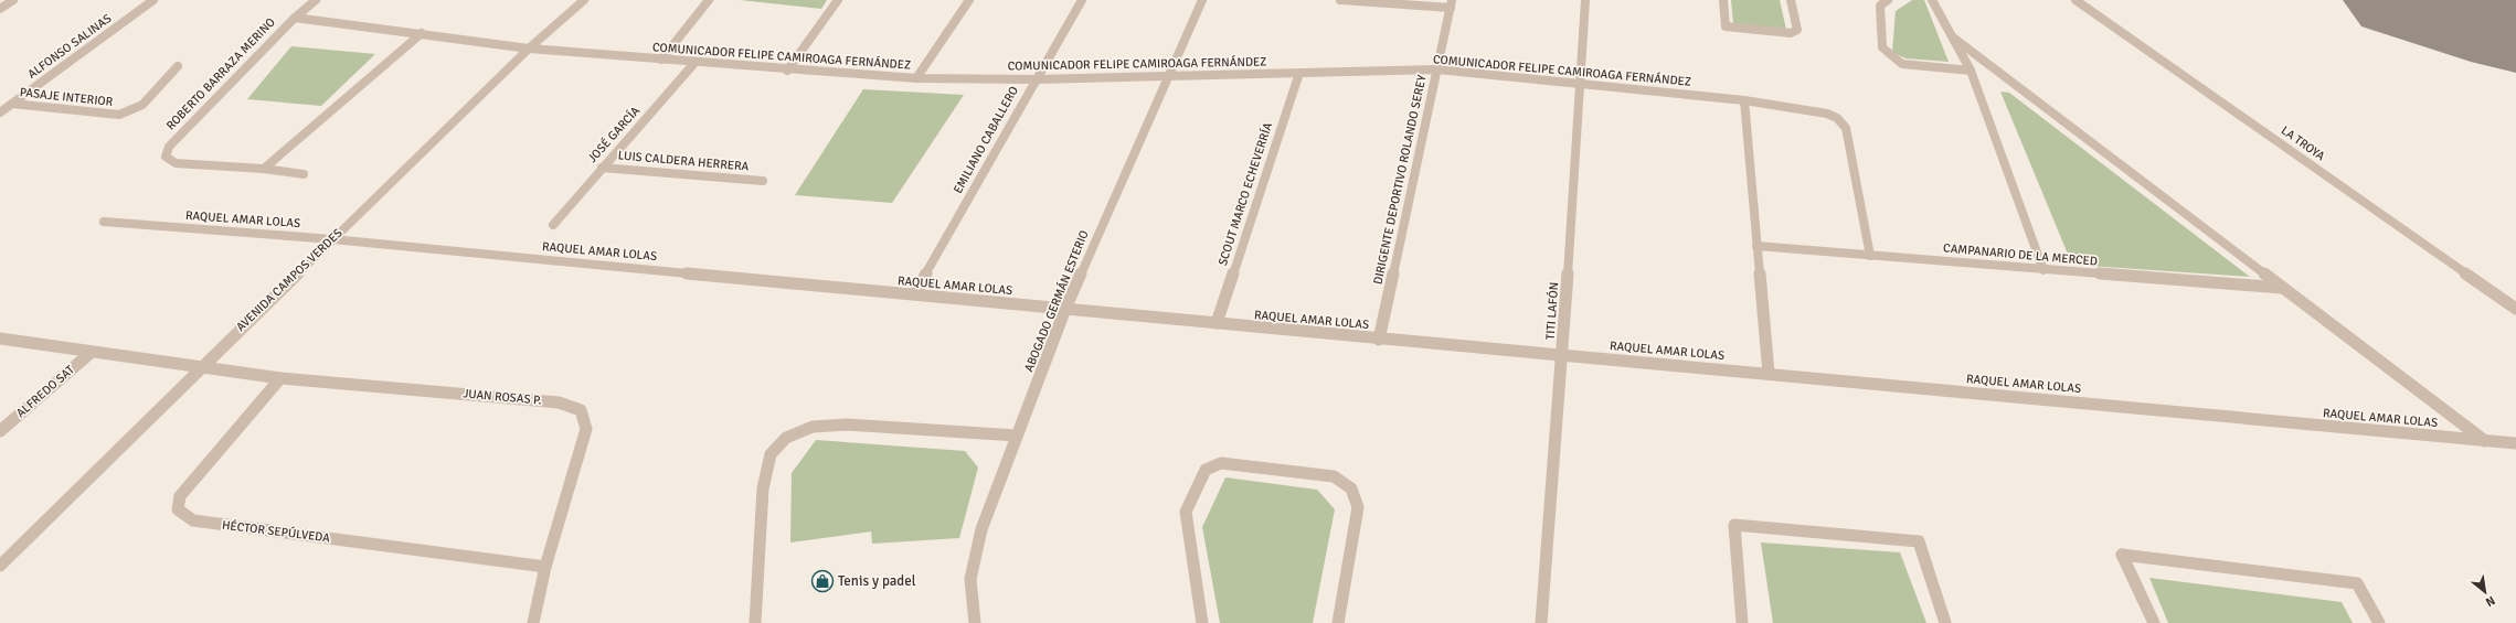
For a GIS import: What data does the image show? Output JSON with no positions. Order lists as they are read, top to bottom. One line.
{"streets":{"street":["ALFONSO SALINAS","COMUNICADOR FELIPE CAMIROAGA FERNÁNDEZ","ROBERTO BARRAZA MERINO","PASAJE INTERIOR","JOSÉ GARCÍA","EMILIANO CABALLERO","LA TROYA","LUIS CALDERA HERRERA","DIRIGENTE DEPORTIVO ROLANDO SEREY","SCOUT MARCO ECHEVERRÍA","RAQUEL AMAR LOLAS","CAMPANARIO DE LA MERCED","AVENIDA CAMPOS VERDES","ABOGADO GERMÁN ESTERIO","TITI LAFÓN","ALFREDO SAT","JUAN ROSAS P.","HÉCTOR SEPÚLVEDA"]},"crossings":[["ALFONSO SALINAS","PASAJE INTERIOR"],["COMUNICADOR FELIPE CAMIROAGA FERNÁNDEZ","ROBERTO BARRAZA MERINO"],["COMUNICADOR FELIPE CAMIROAGA FERNÁNDEZ","JOSÉ GARCÍA"],["COMUNICADOR FELIPE CAMIROAGA FERNÁNDEZ","EMILIANO CABALLERO"],["COMUNICADOR FELIPE CAMIROAGA FERNÁNDEZ","DIRIGENTE DEPORTIVO ROLANDO SEREY"],["COMUNICADOR FELIPE CAMIROAGA FERNÁNDEZ","SCOUT MARCO ECHEVERRÍA"],["COMUNICADOR FELIPE CAMIROAGA FERNÁNDEZ","CAMPANARIO DE LA MERCED"],["COMUNICADOR FELIPE CAMIROAGA FERNÁNDEZ","AVENIDA CAMPOS VERDES"],["COMUNICADOR FELIPE CAMIROAGA FERNÁNDEZ","ABOGADO GERMÁN ESTERIO"],["COMUNICADOR FELIPE CAMIROAGA FERNÁNDEZ","TITI LAFÓN"],["JOSÉ GARCÍA","LUIS CALDERA HERRERA"],["EMILIANO CABALLERO","RAQUEL AMAR LOLAS"],["DIRIGENTE DEPORTIVO ROLANDO SEREY","RAQUEL AMAR LOLAS"],["SCOUT MARCO ECHEVERRÍA","RAQUEL AMAR LOLAS"],["RAQUEL AMAR LOLAS","AVENIDA CAMPOS VERDES"],["RAQUEL AMAR LOLAS","ABOGADO GERMÁN ESTERIO"],["RAQUEL AMAR LOLAS","TITI LAFÓN"],["AVENIDA CAMPOS VERDES","ALFREDO SAT"],["AVENIDA CAMPOS VERDES","JUAN ROSAS P."],["ALFREDO SAT","JUAN ROSAS P."],["JUAN ROSAS P.","HÉCTOR SEPÚLVEDA"]],"places":{"shop":["Tenis y padel"]},"north":"bottom right"}
